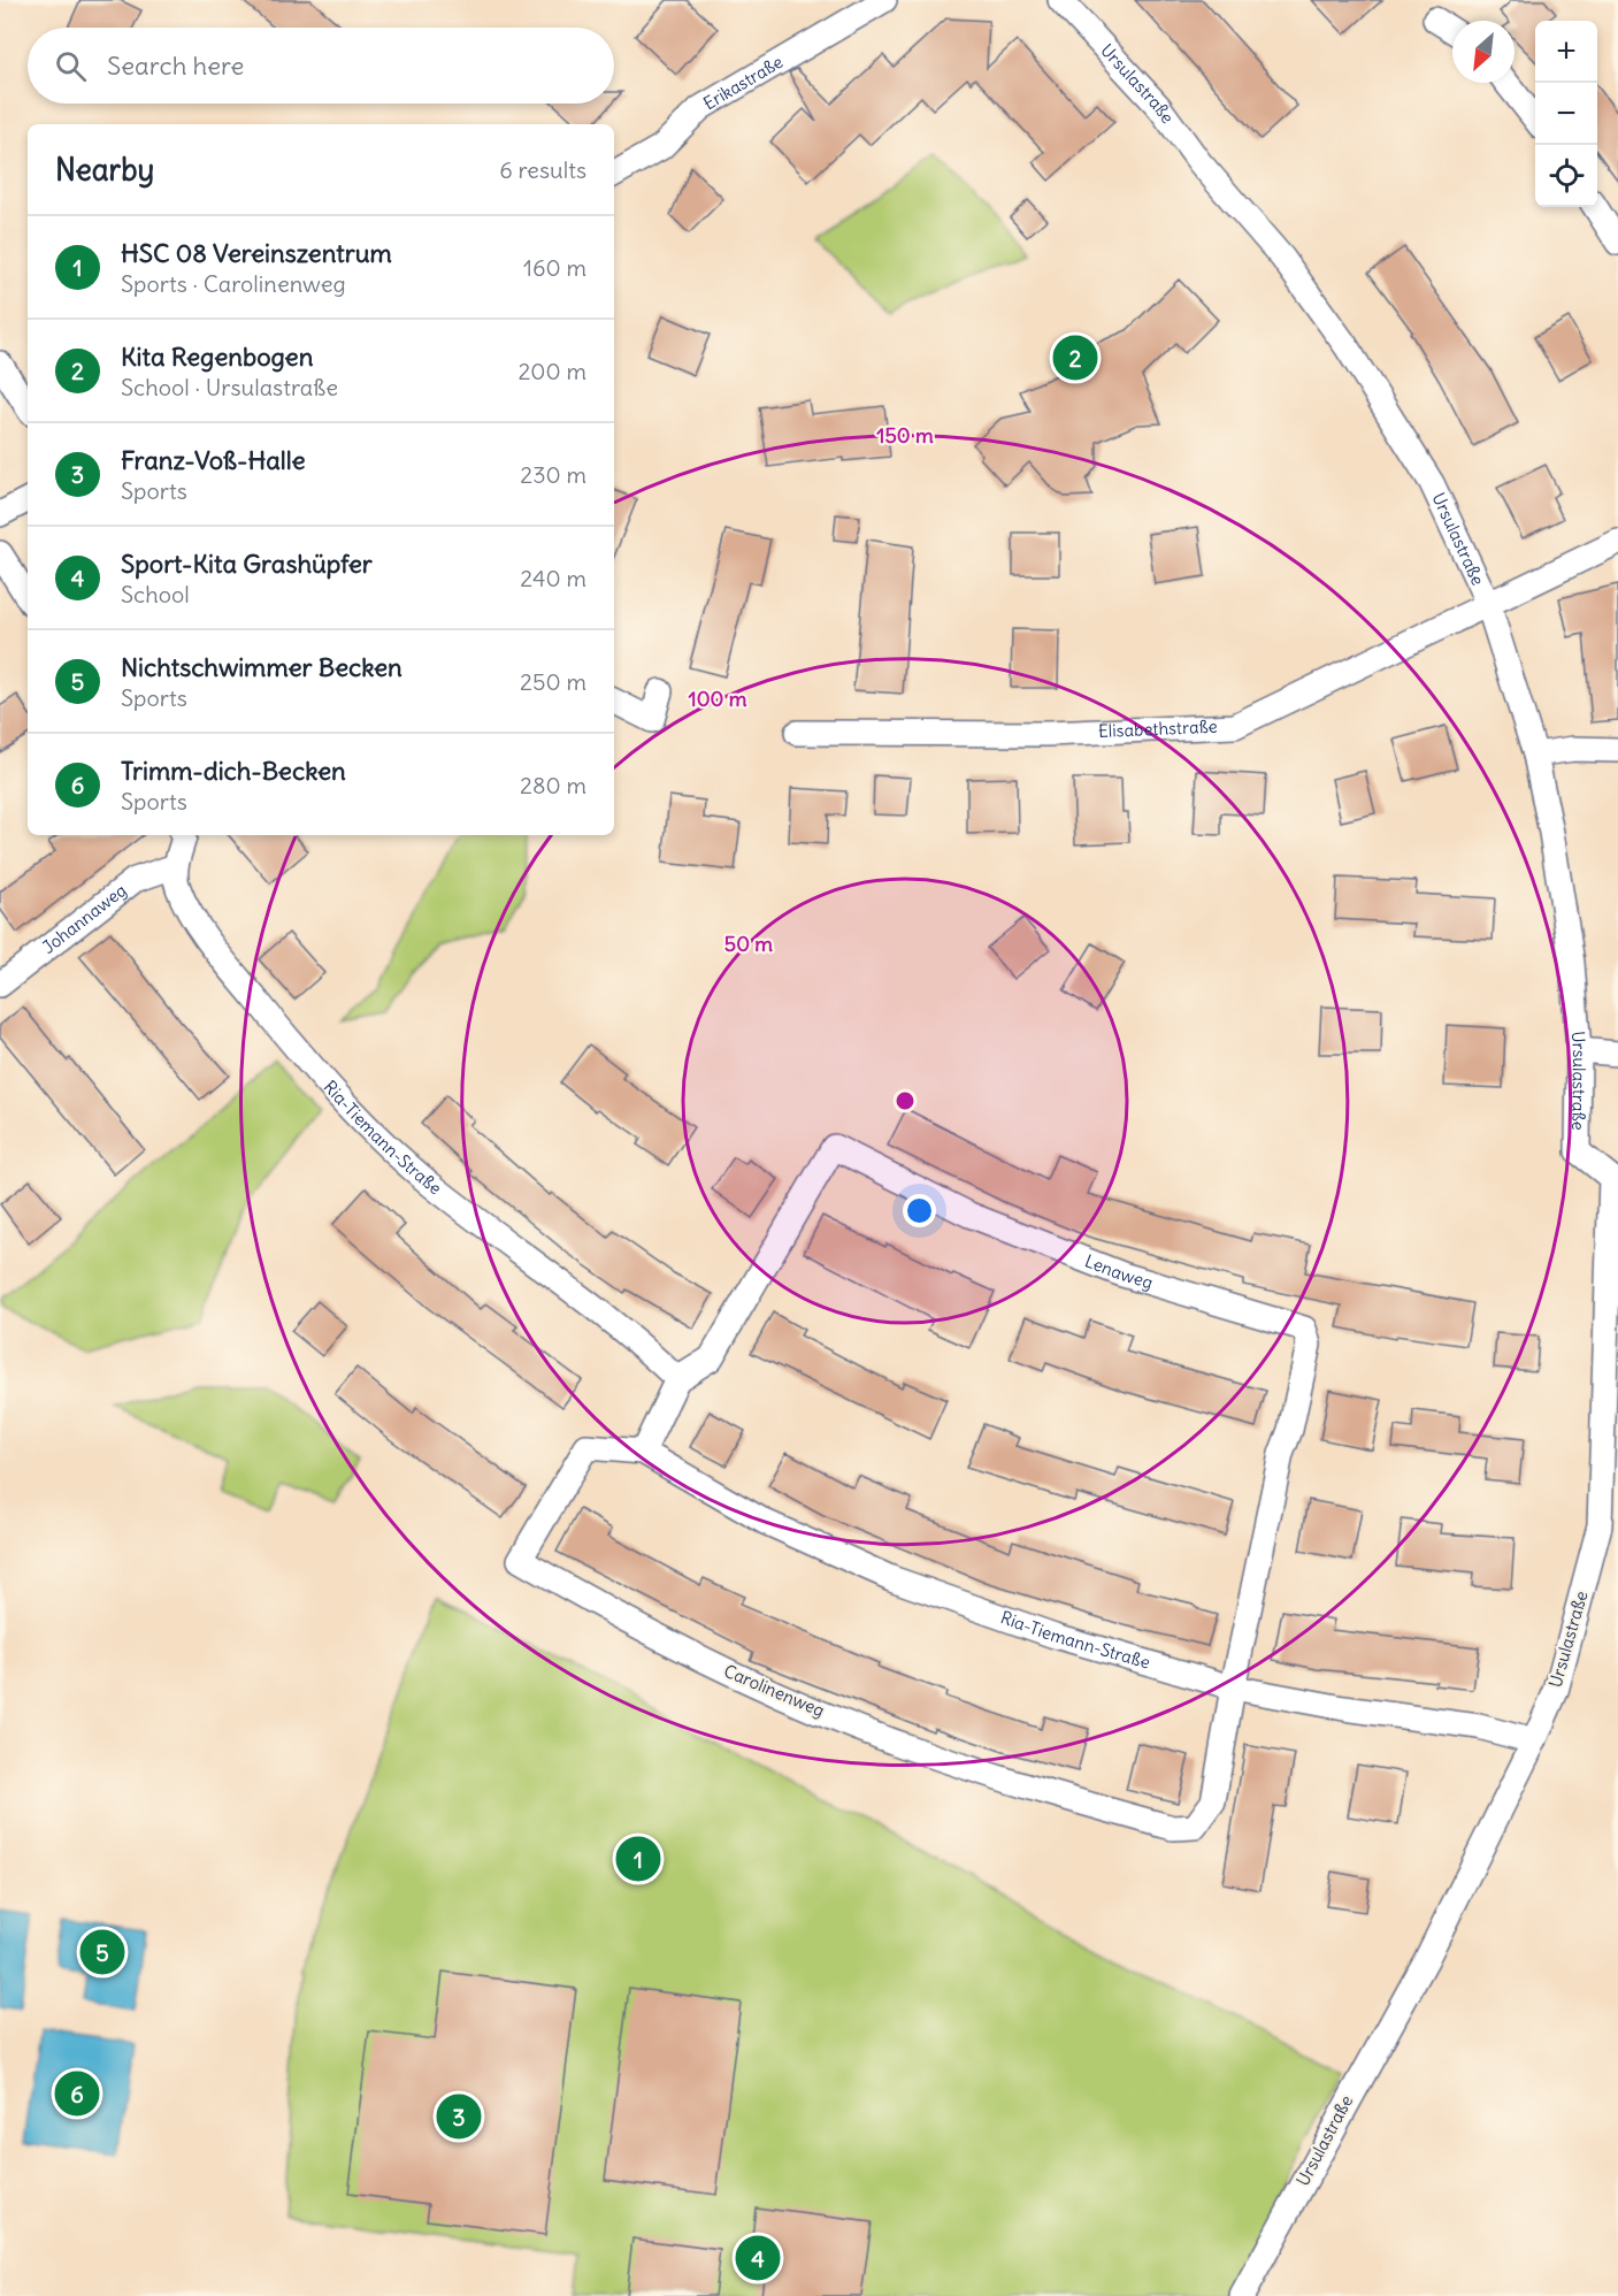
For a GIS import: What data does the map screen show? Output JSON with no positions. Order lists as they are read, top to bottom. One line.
{"streets":{"street":["Erikastraße","Ursulastraße","Elisabethstraße","Johannaweg","Ria-Tiemann-Straße","Lenaweg","Carolinenweg"]},"crossings":[["Ursulastraße","Elisabethstraße"],["Ursulastraße","Ria-Tiemann-Straße"],["Johannaweg","Ria-Tiemann-Straße"],["Ria-Tiemann-Straße","Lenaweg"],["Ria-Tiemann-Straße","Carolinenweg"],["Lenaweg","Carolinenweg"]],"north":"bottom left","page":{"map_buttons":["+","−"],"search":"Search here","heading":["Nearby","6 results"],"list":[{"mark":"1","name":"HSC 08 Vereinszentrum","note":"Sports · Carolinenweg","value":"160 m"},{"mark":"2","name":"Kita Regenbogen","note":"School · Ursulastraße","value":"200 m"},{"mark":"3","name":"Franz-Voß-Halle","note":"Sports","value":"230 m"},{"mark":"4","name":"Sport-Kita Grashüpfer","note":"School","value":"240 m"},{"mark":"5","name":"Nichtschwimmer Becken","note":"Sports","value":"250 m"},{"mark":"6","name":"Trimm-dich-Becken","note":"Sports","value":"280 m"}],"pins":["2","1","5","6","3","4"]},"rings":["150 m","100 m","50 m"]}
